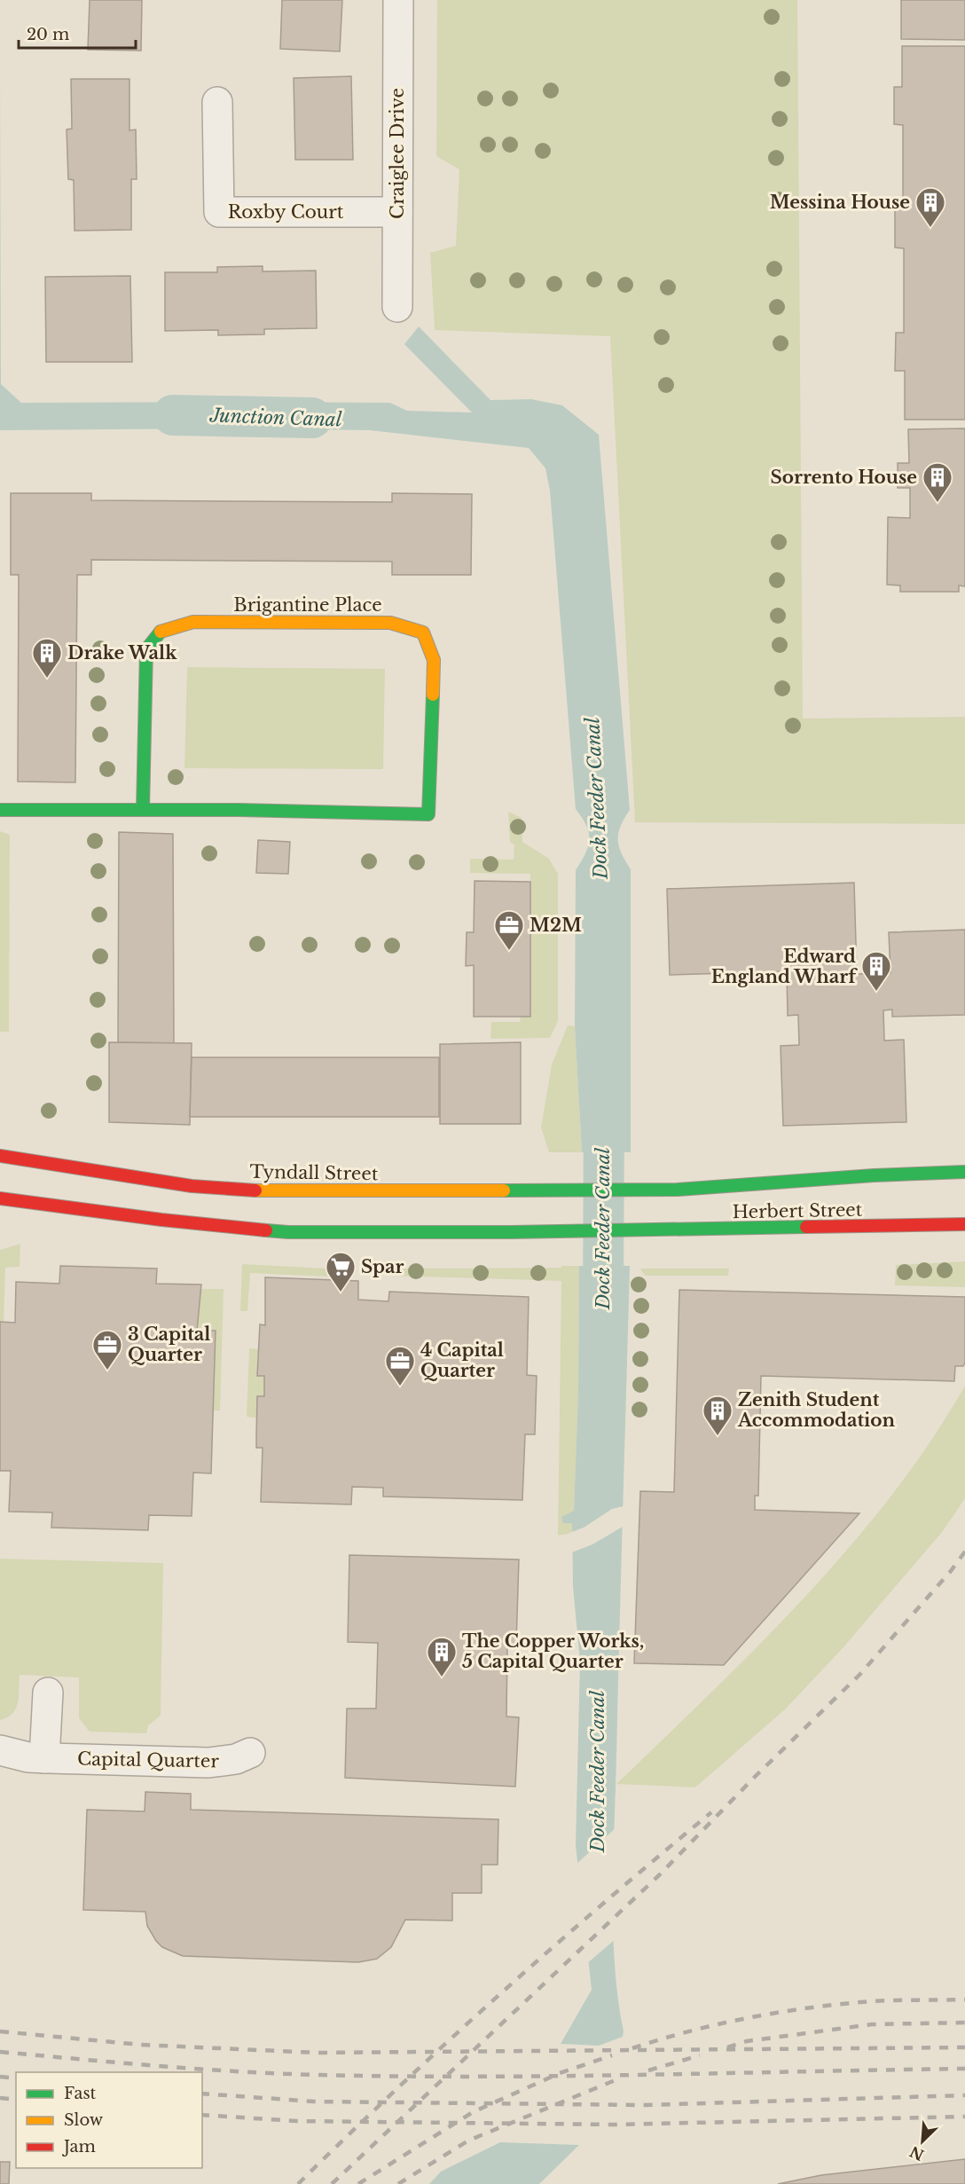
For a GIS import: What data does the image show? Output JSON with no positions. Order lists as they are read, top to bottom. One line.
{"streets":{"street":["Craiglee Drive","Roxby Court","Brigantine Place","Tyndall Street","Herbert Street","Capital Quarter"]},"crossings":[["Craiglee Drive","Roxby Court"],["Tyndall Street","Herbert Street"]],"water":["Junction Canal","Dock Feeder Canal"],"places":{"building":["Messina House","Sorrento House","Drake Walk","Edward England Wharf","Zenith Student Accommodation","The Copper Works, 5 Capital Quarter"],"office":["M2M","3 Capital Quarter","4 Capital Quarter"],"supermarket":["Spar"]},"legend":["Fast","Slow","Jam"],"scale_bar":"20 m","north":"bottom left"}
